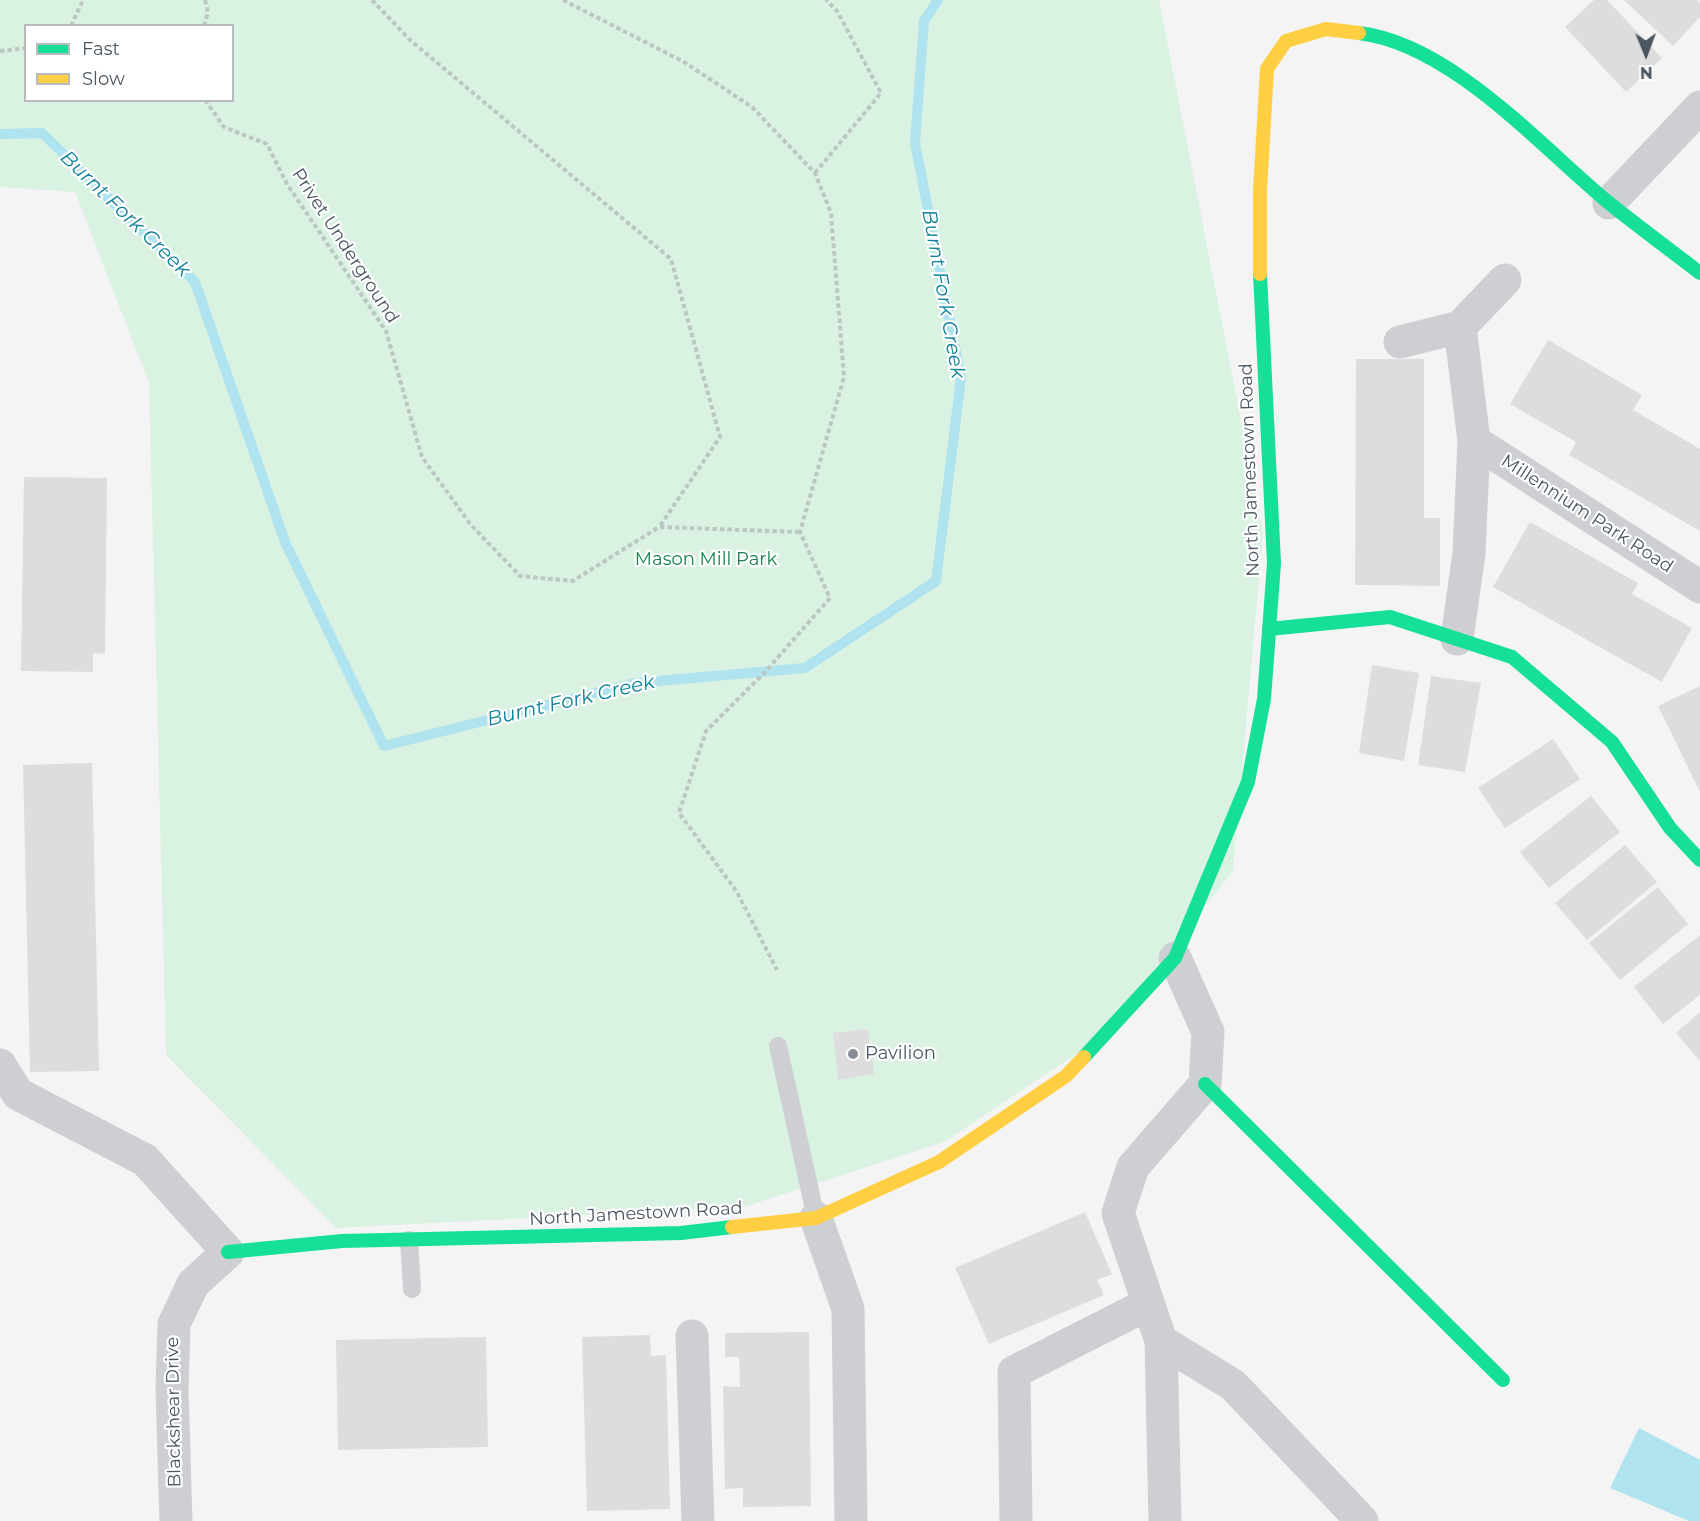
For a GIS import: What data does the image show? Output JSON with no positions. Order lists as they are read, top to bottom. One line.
{"streets":{"street":["North Jamestown Road","Millennium Park Road","Blackshear Drive"],"path":["Privet Underground"]},"crossings":[["North Jamestown Road","Blackshear Drive"]],"water":["Burnt Fork Creek"],"parks":["Mason Mill Park"],"places":["Pavilion"],"legend":["Fast","Slow"],"north":"bottom"}
